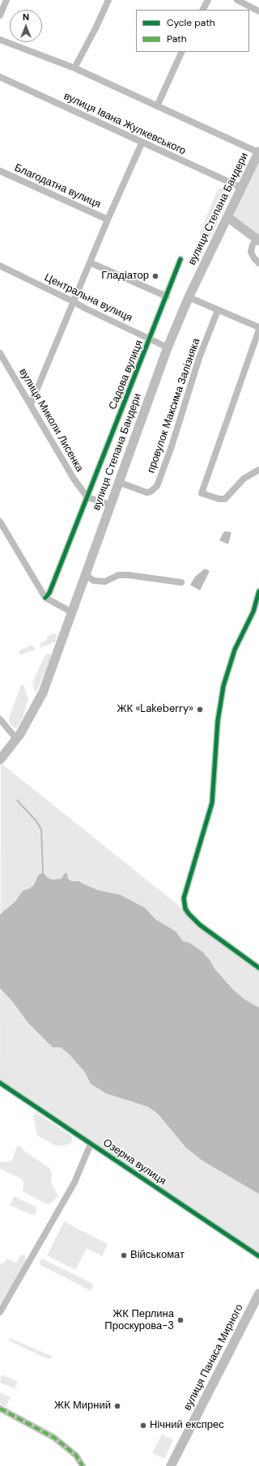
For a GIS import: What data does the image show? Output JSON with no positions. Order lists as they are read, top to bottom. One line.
{"streets":{"main road":["вулиця Степана Бандери","вулиця Панаса Мирного"],"street":["вулиця Івана Жулкевського","Благодатна вулиця","Центральна вулиця","Садова вулиця","провулок Максима Залізняка","вулиця Миколи Лисенка","Озерна вулиця"]},"crossings":[["вулиця Івана Жулкевського","вулиця Степана Бандери"],["вулиця Степана Бандери","Центральна вулиця"],["вулиця Степана Бандери","провулок Максима Залізняка"],["Центральна вулиця","Садова вулиця"],["Садова вулиця","вулиця Миколи Лисенка"]],"places":["Гладіатор","ЖК «Lakeberry»","Військомат","ЖК Перлина Проскурова-3","ЖК Мирний","Нічний експрес"],"legend":["Cycle path","Path"],"north":"top"}
